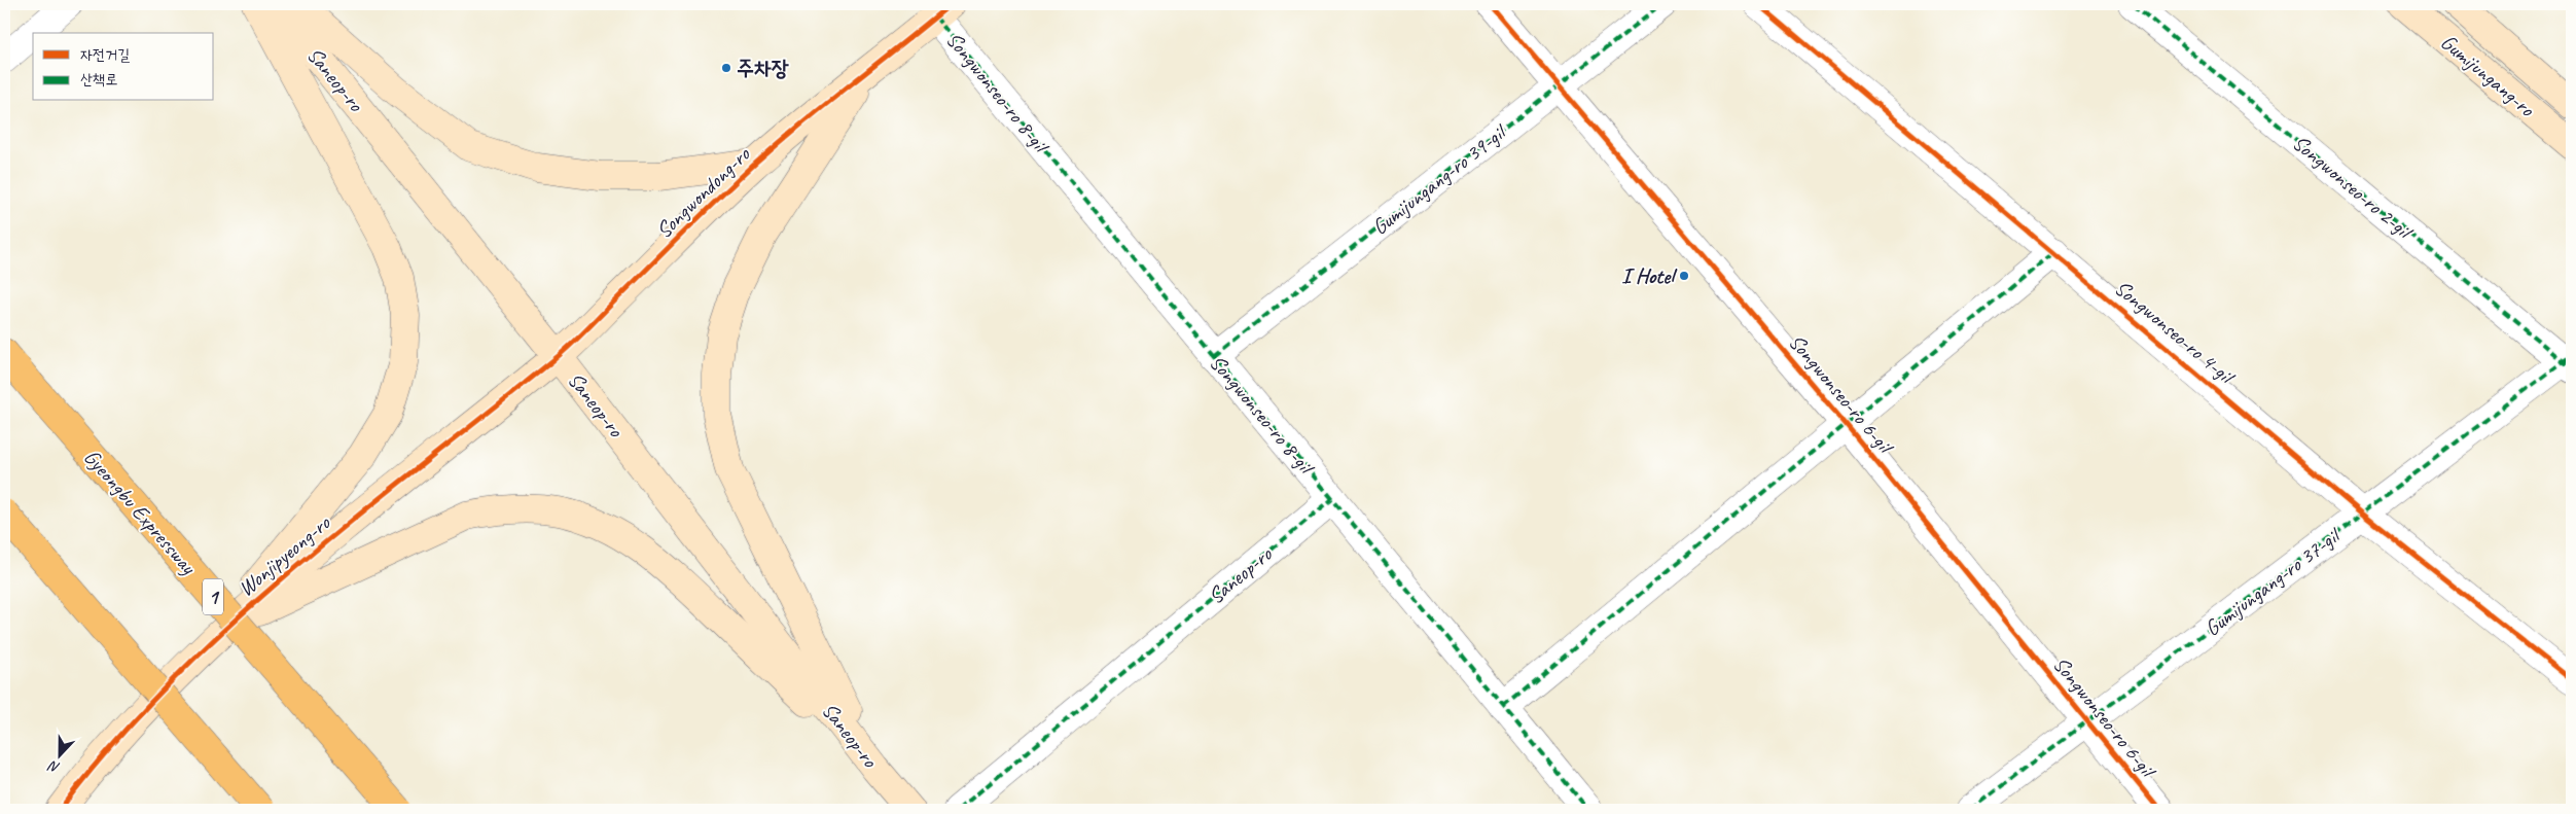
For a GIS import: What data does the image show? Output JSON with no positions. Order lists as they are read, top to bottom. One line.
{"streets":{"highway":["Gyeongbu Expressway","1"],"street":["Gumijungang-ro","Saneop-ro","Songwonseo-ro 8-gil","Gumijungang-ro 39-gil","Songwonseo-ro 2-gil","Songwondong-ro","Songwonseo-ro 4-gil","Songwonseo-ro 6-gil","Wonjipyeong-ro","Gumijungang-ro 37-gil"]},"crossings":[["Saneop-ro","Songwonseo-ro 8-gil"],["Saneop-ro","Songwondong-ro"],["Saneop-ro","Wonjipyeong-ro"],["Songwonseo-ro 8-gil","Gumijungang-ro 39-gil"],["Songwonseo-ro 8-gil","Songwondong-ro"],["Songwonseo-ro 8-gil","Songwonseo-ro 6-gil"],["Gumijungang-ro 39-gil","Songwonseo-ro 6-gil"],["Songwonseo-ro 2-gil","Gumijungang-ro 37-gil"],["Songwondong-ro","Wonjipyeong-ro"],["Songwonseo-ro 4-gil","Songwonseo-ro 6-gil"],["Songwonseo-ro 4-gil","Gumijungang-ro 37-gil"],["Songwonseo-ro 6-gil","Gumijungang-ro 37-gil"]],"places":["주차장","I Hotel"],"legend":["자전거길","산책로"],"north":"bottom"}
